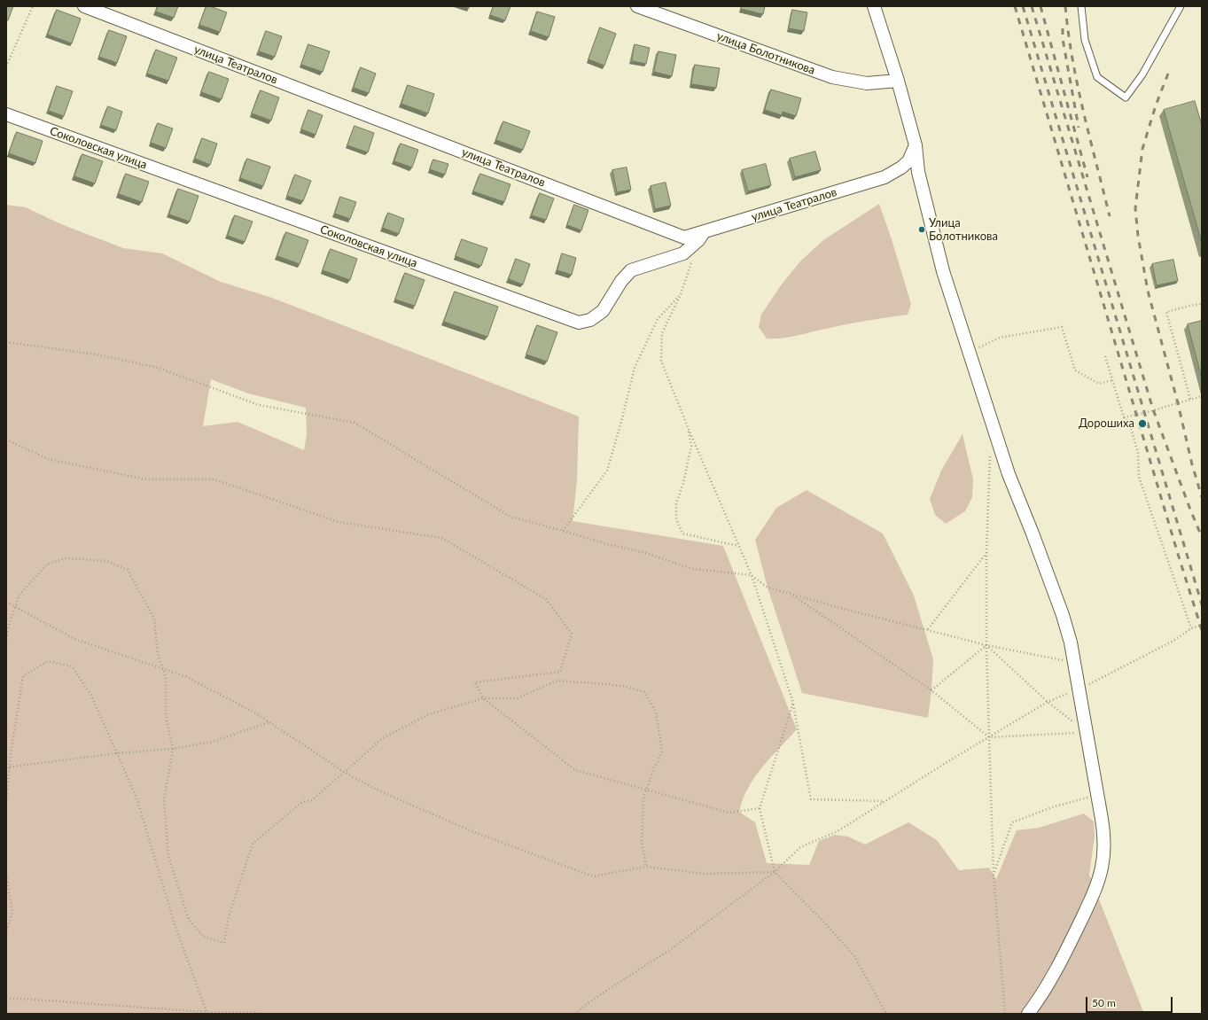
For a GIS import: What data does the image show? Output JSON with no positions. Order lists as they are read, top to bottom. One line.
{"streets":{"street":["улица Болотникова","улица Театралов","Соколовская улица"]},"crossings":[["улица Театралов","Соколовская улица"]],"places":["Улица Болотникова","Дорошиха"],"scale_bar":"50 m"}
